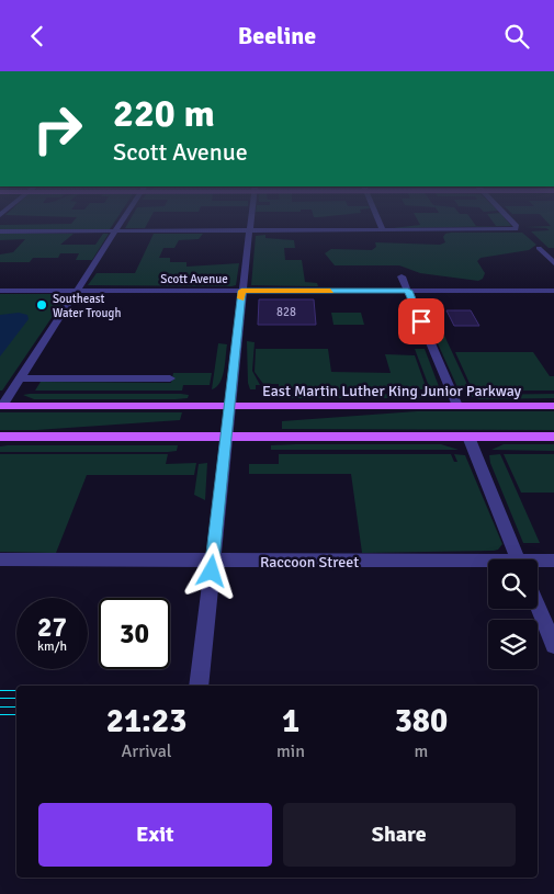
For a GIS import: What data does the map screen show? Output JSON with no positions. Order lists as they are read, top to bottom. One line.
{"streets":{"main road":["East Martin Luther King Junior Parkway"],"street":["Scott Avenue","Raccoon Street"]},"places":["Southeast Water Trough"],"house_numbers":["828"],"page":{"header":"Beeline","turn":["220 m","Scott Avenue"],"speed":"27 km/h","limit":"30","eta":["21:23","Arrival","1","min","380","m"],"buttons":["Exit","Share"]}}
